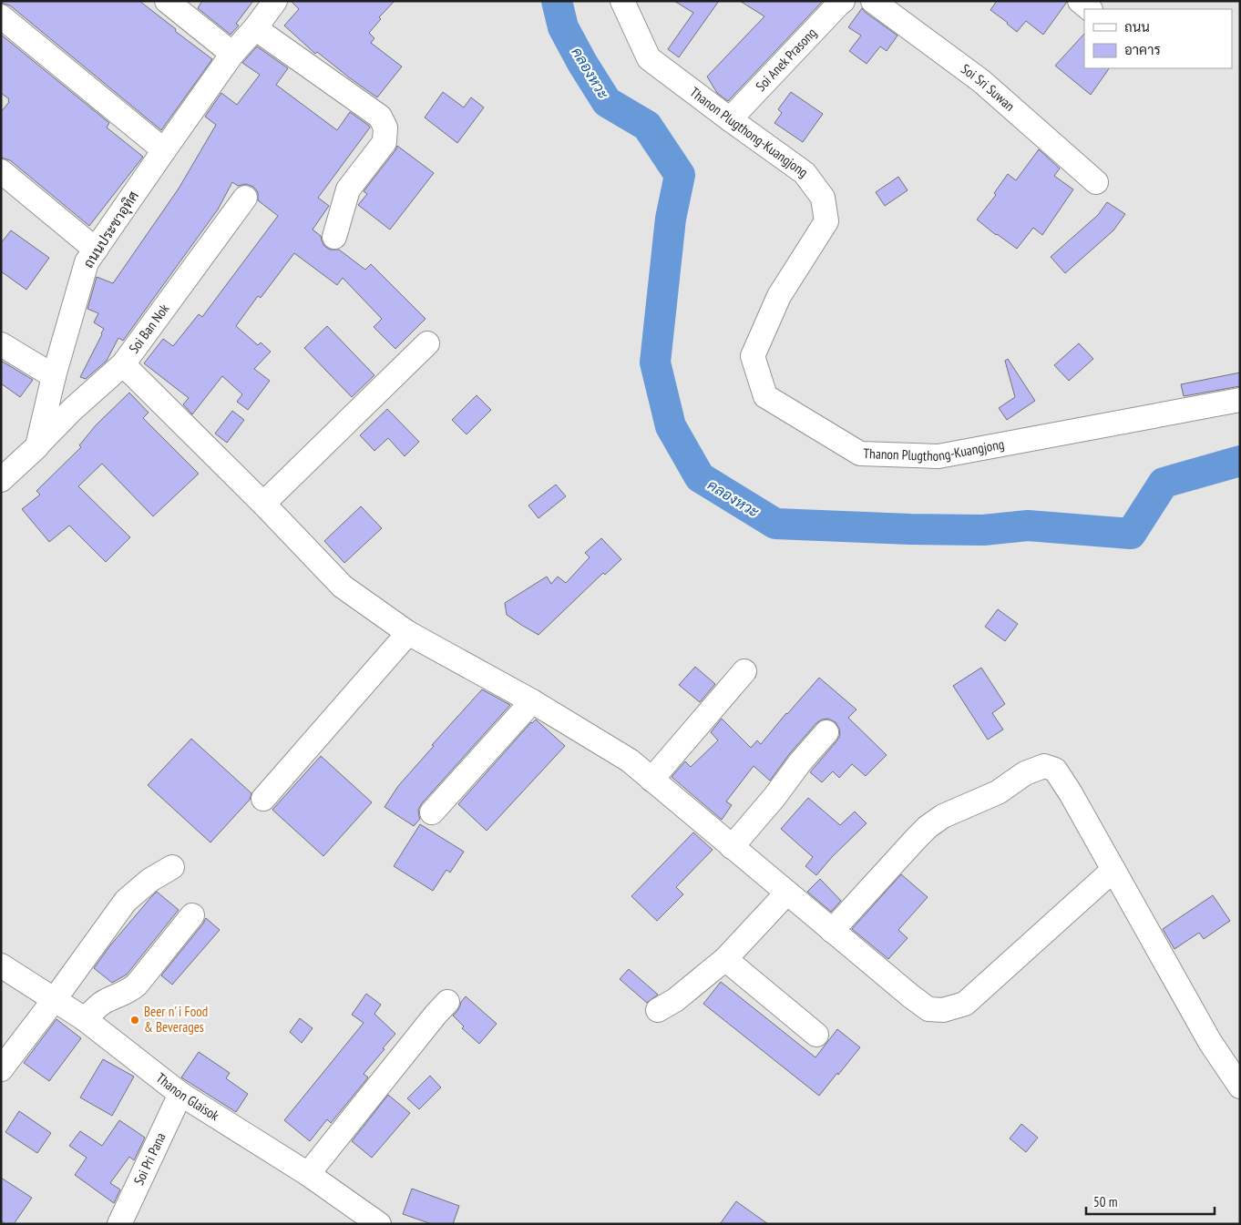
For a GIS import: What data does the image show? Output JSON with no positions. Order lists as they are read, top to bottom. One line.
{"streets":{"street":["Soi Anek Prasong","Soi Sri Suwan","Thanon Plugthong-Kuangjong","ถนนประชาอุทิศ","Soi Ban Nok","Thanon Glaisok","Soi Pri Pana"]},"crossings":[["Soi Anek Prasong","Thanon Plugthong-Kuangjong"],["ถนนประชาอุทิศ","Soi Ban Nok"],["Thanon Glaisok","Soi Pri Pana"]],"water":["คลองหวะ"],"places":["Beer n' i Food & Beverages"],"legend":["ถนน","อาคาร"],"scale_bar":"50 m"}
